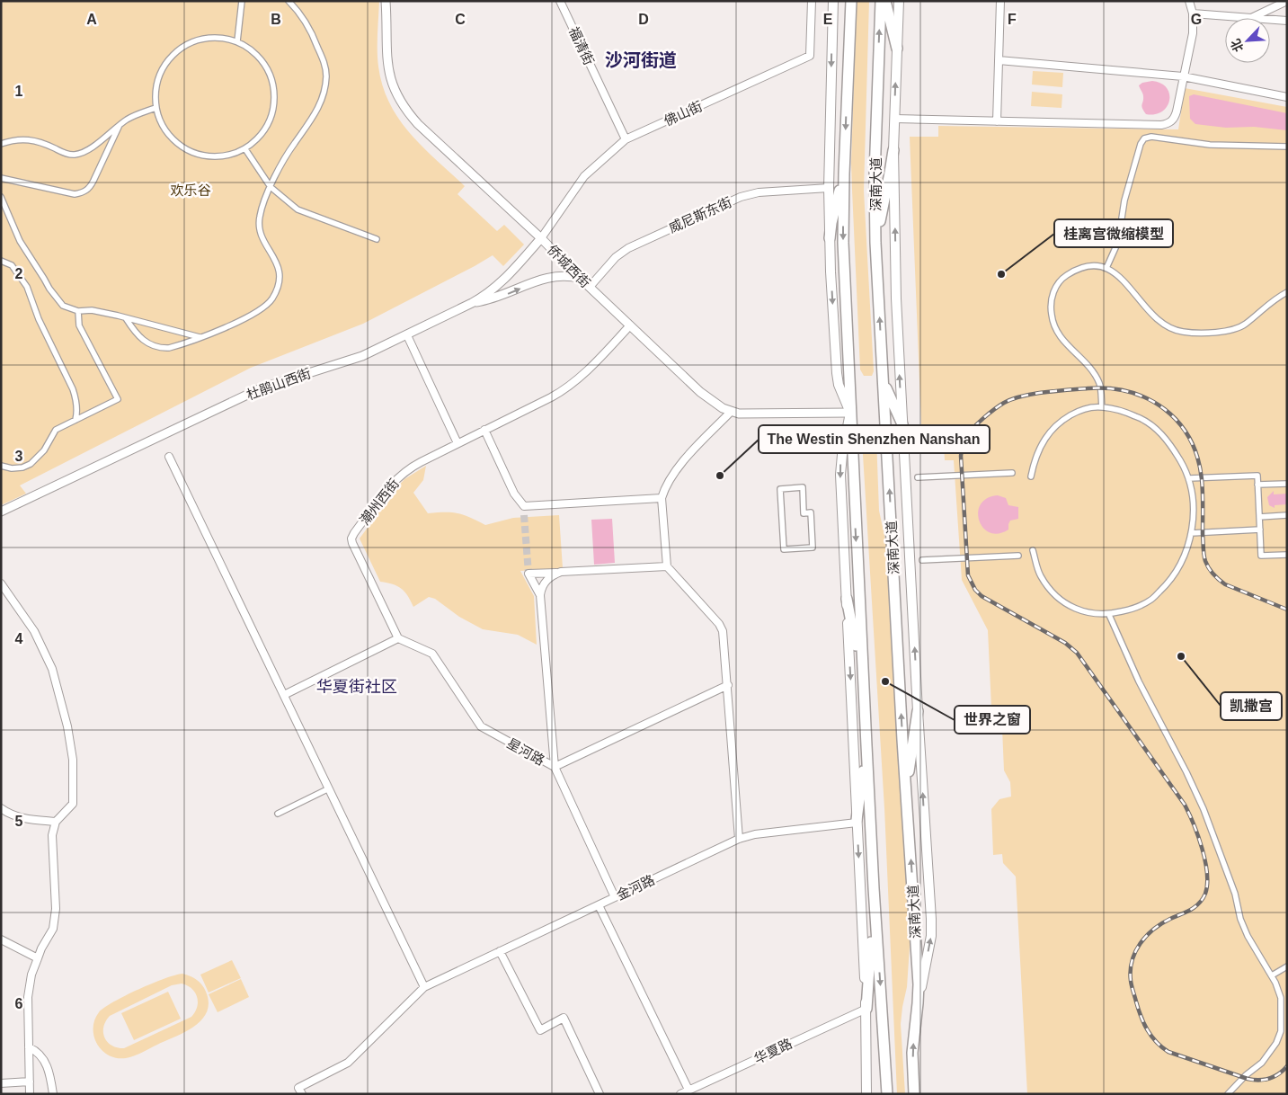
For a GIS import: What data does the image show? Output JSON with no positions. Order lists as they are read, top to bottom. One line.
{"streets":{"main road":["深南大道"],"street":["福清街","佛山街","威尼斯东街","侨城西街","杜鹃山西街","潮州西街","星河路","金河路","华夏路"]},"crossings":[["福清街","佛山街"],["佛山街","侨城西街"],["佛山街","杜鹃山西街"],["威尼斯东街","侨城西街"],["侨城西街","杜鹃山西街"],["侨城西街","潮州西街"],["潮州西街","星河路"],["星河路","金河路"]],"districts":["沙河街道","华夏街社区"],"parks":["欢乐谷"],"places":["桂离宫微缩模型","The Westin Shenzhen Nanshan","凯撒宫","世界之窗"],"north":"bottom left","grid":{"columns":["A","B","C","D","E","F","G"],"rows":["1","2","3","4","5","6"]}}
